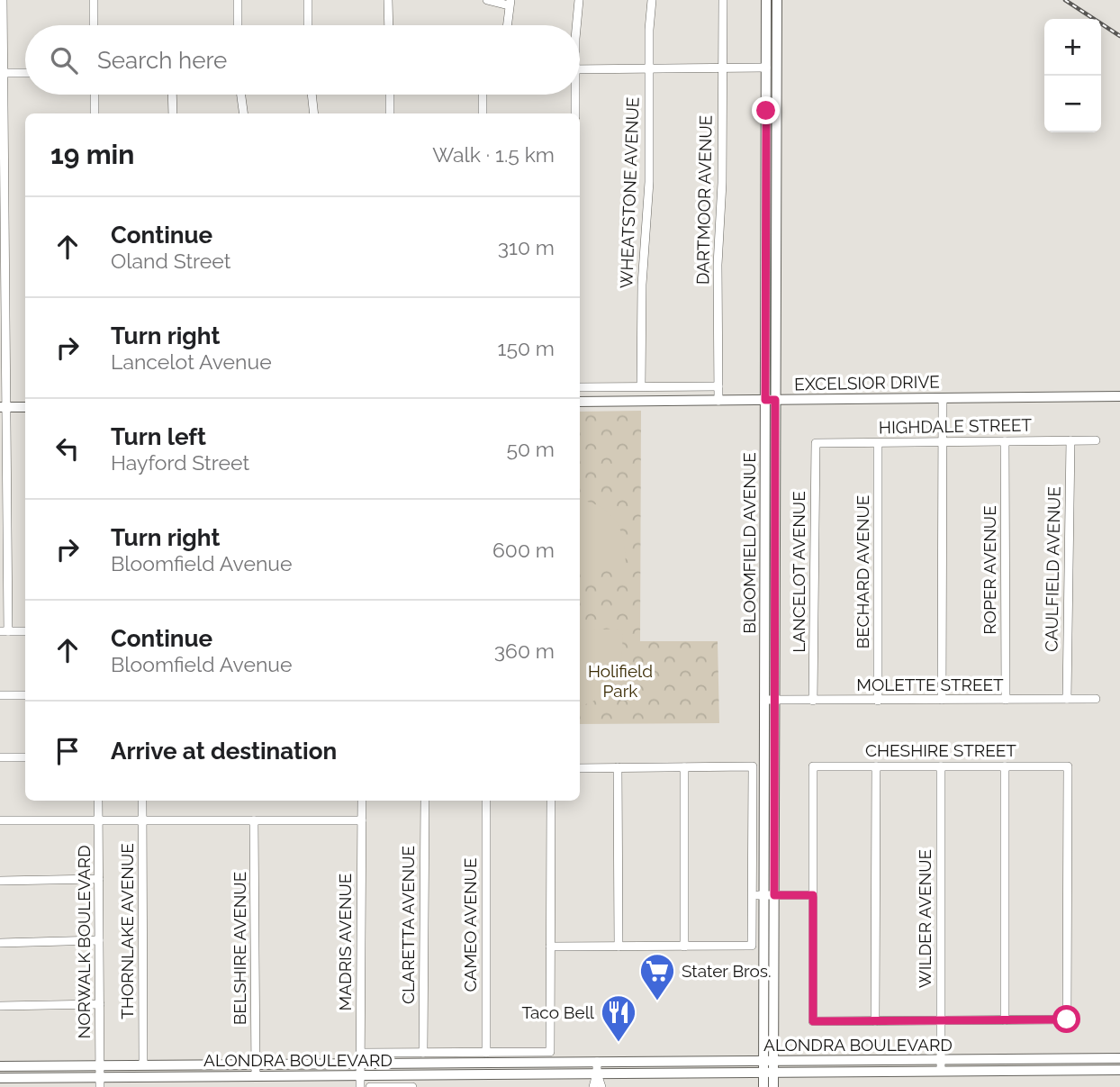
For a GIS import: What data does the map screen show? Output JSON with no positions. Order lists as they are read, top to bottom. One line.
{"streets":{"main road":["EXCELSIOR DRIVE","BLOOMFIELD AVENUE","ALONDRA BOULEVARD"],"street":["WHEATSTONE AVENUE","DARTMOOR AVENUE","HIGHDALE STREET","CAULFIELD AVENUE","ROPER AVENUE","LANCELOT AVENUE","BECHARD AVENUE","MOLETTE STREET","CHESHIRE STREET","WILDER AVENUE","CLARETTA AVENUE","CAMEO AVENUE","THORNLAKE AVENUE","NORWALK BOULEVARD","MADRIS AVENUE","BELSHIRE AVENUE"]},"crossings":[["DARTMOOR AVENUE","EXCELSIOR DRIVE"],["EXCELSIOR DRIVE","BLOOMFIELD AVENUE"],["HIGHDALE STREET","CAULFIELD AVENUE"],["HIGHDALE STREET","ROPER AVENUE"],["HIGHDALE STREET","LANCELOT AVENUE"],["HIGHDALE STREET","BECHARD AVENUE"],["BLOOMFIELD AVENUE","MOLETTE STREET"],["BLOOMFIELD AVENUE","ALONDRA BOULEVARD"],["CAULFIELD AVENUE","MOLETTE STREET"],["ROPER AVENUE","MOLETTE STREET"],["LANCELOT AVENUE","MOLETTE STREET"],["BECHARD AVENUE","MOLETTE STREET"],["CHESHIRE STREET","WILDER AVENUE"],["WILDER AVENUE","ALONDRA BOULEVARD"],["CLARETTA AVENUE","ALONDRA BOULEVARD"],["CAMEO AVENUE","ALONDRA BOULEVARD"],["THORNLAKE AVENUE","ALONDRA BOULEVARD"],["NORWALK BOULEVARD","ALONDRA BOULEVARD"],["MADRIS AVENUE","ALONDRA BOULEVARD"],["BELSHIRE AVENUE","ALONDRA BOULEVARD"]],"parks":["Holifield Park"],"places":{"supermarket":["Stater Bros."],"restaurant":["Taco Bell"]},"page":{"map_buttons":["+","−"],"search":"Search here","heading":["19 min","Walk · 1.5 km"],"list":[["Continue","Oland Street","310 m"],["Turn right","Lancelot Avenue","150 m"],["Turn left","Hayford Street","50 m"],["Turn right","Bloomfield Avenue","600 m"],["Continue","Bloomfield Avenue","360 m"],"Arrive at destination"]}}
